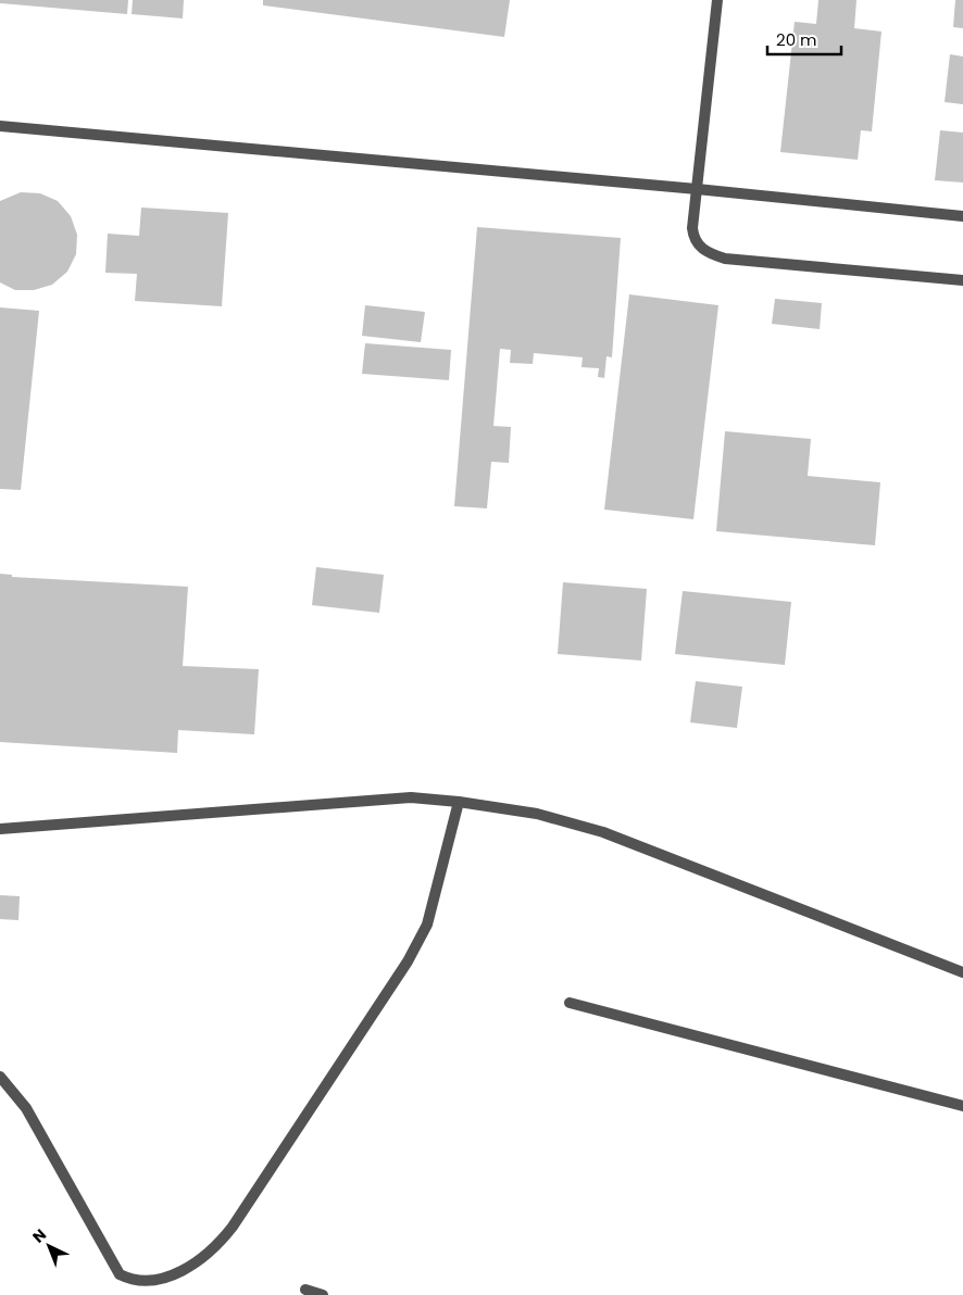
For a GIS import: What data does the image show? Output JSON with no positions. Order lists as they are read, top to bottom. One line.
{"scale_bar":"20 m","north":"top left"}
